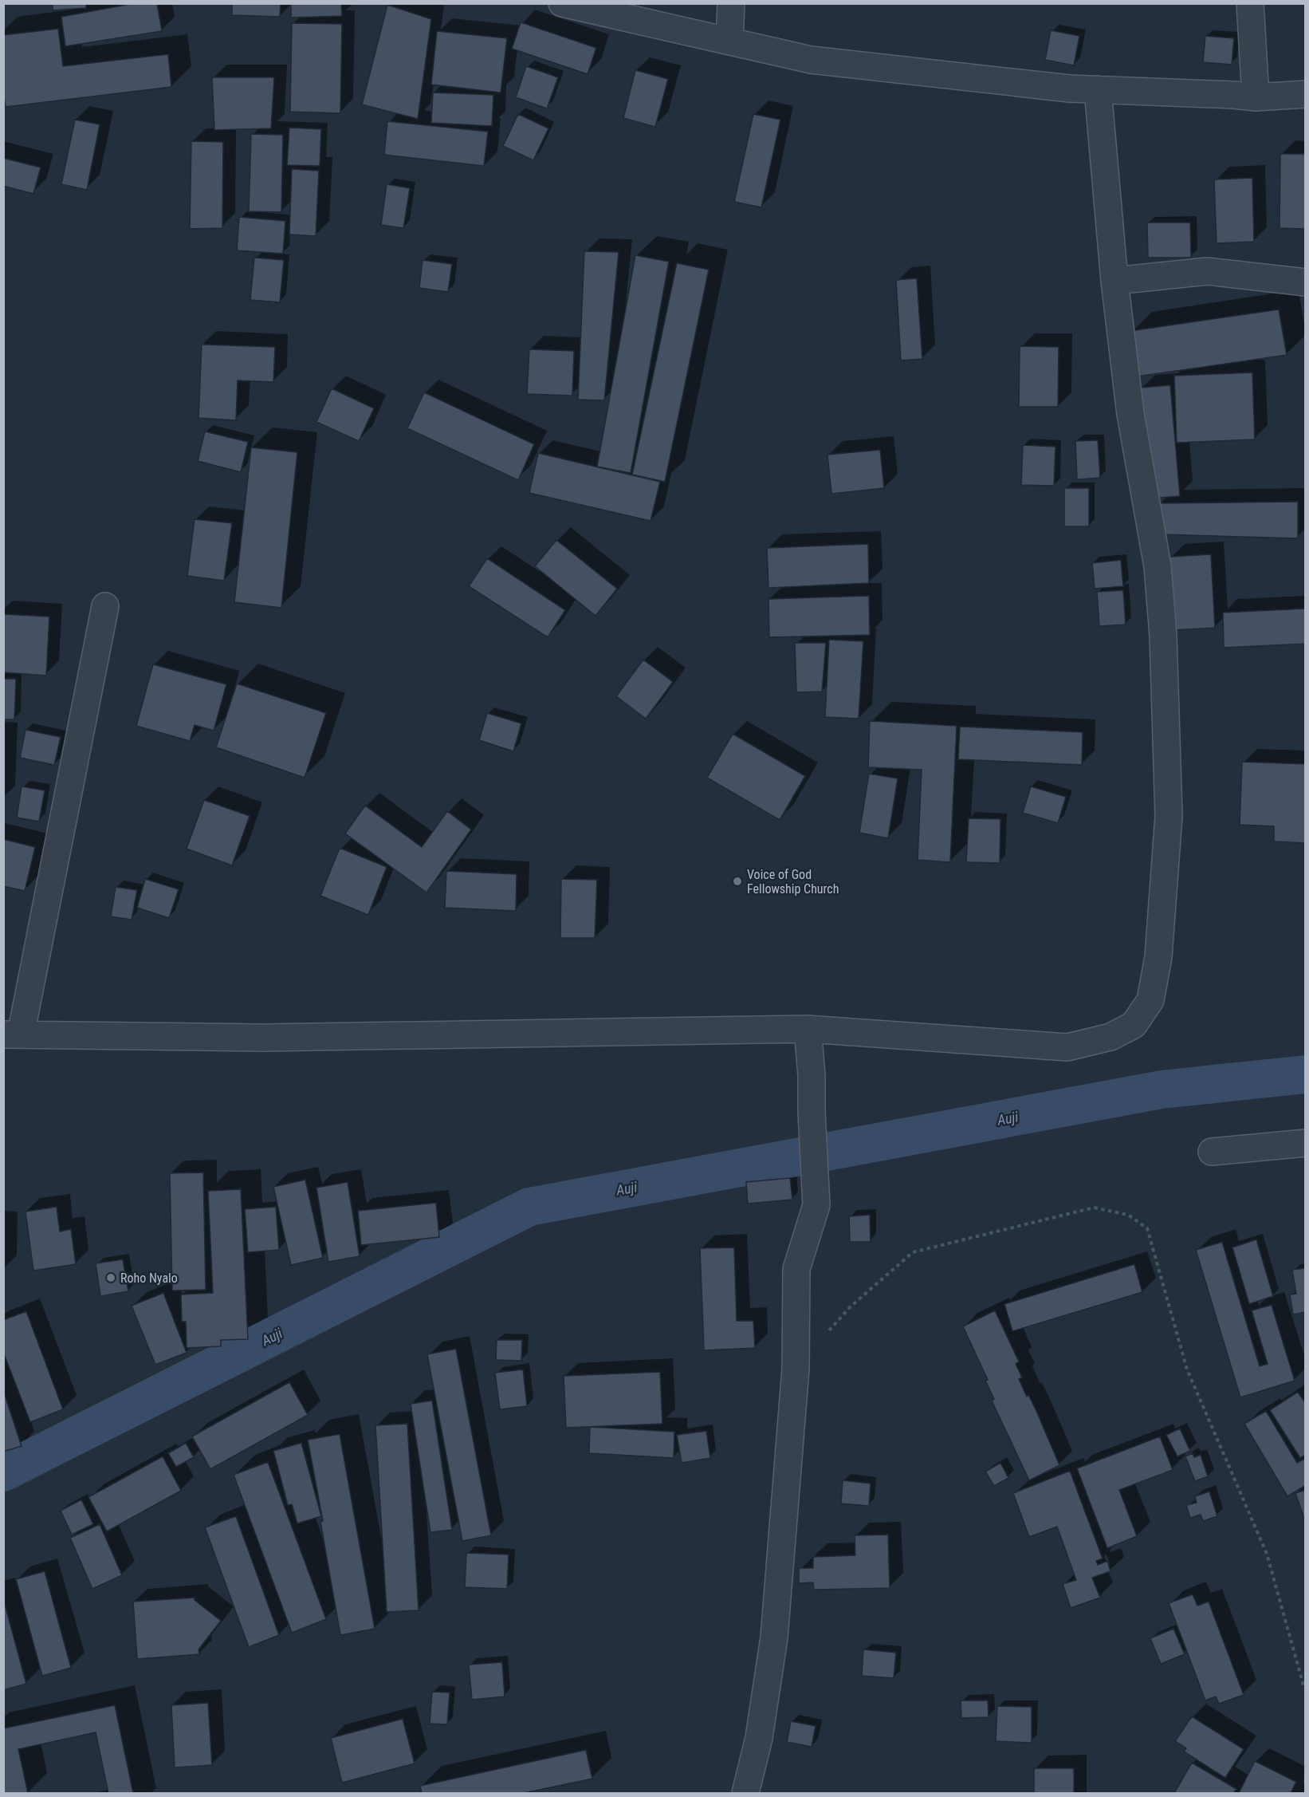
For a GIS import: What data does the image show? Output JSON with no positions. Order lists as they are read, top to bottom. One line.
{"water":["Auji"],"places":["Voice of God Fellowship Church","Roho Nyalo"]}
